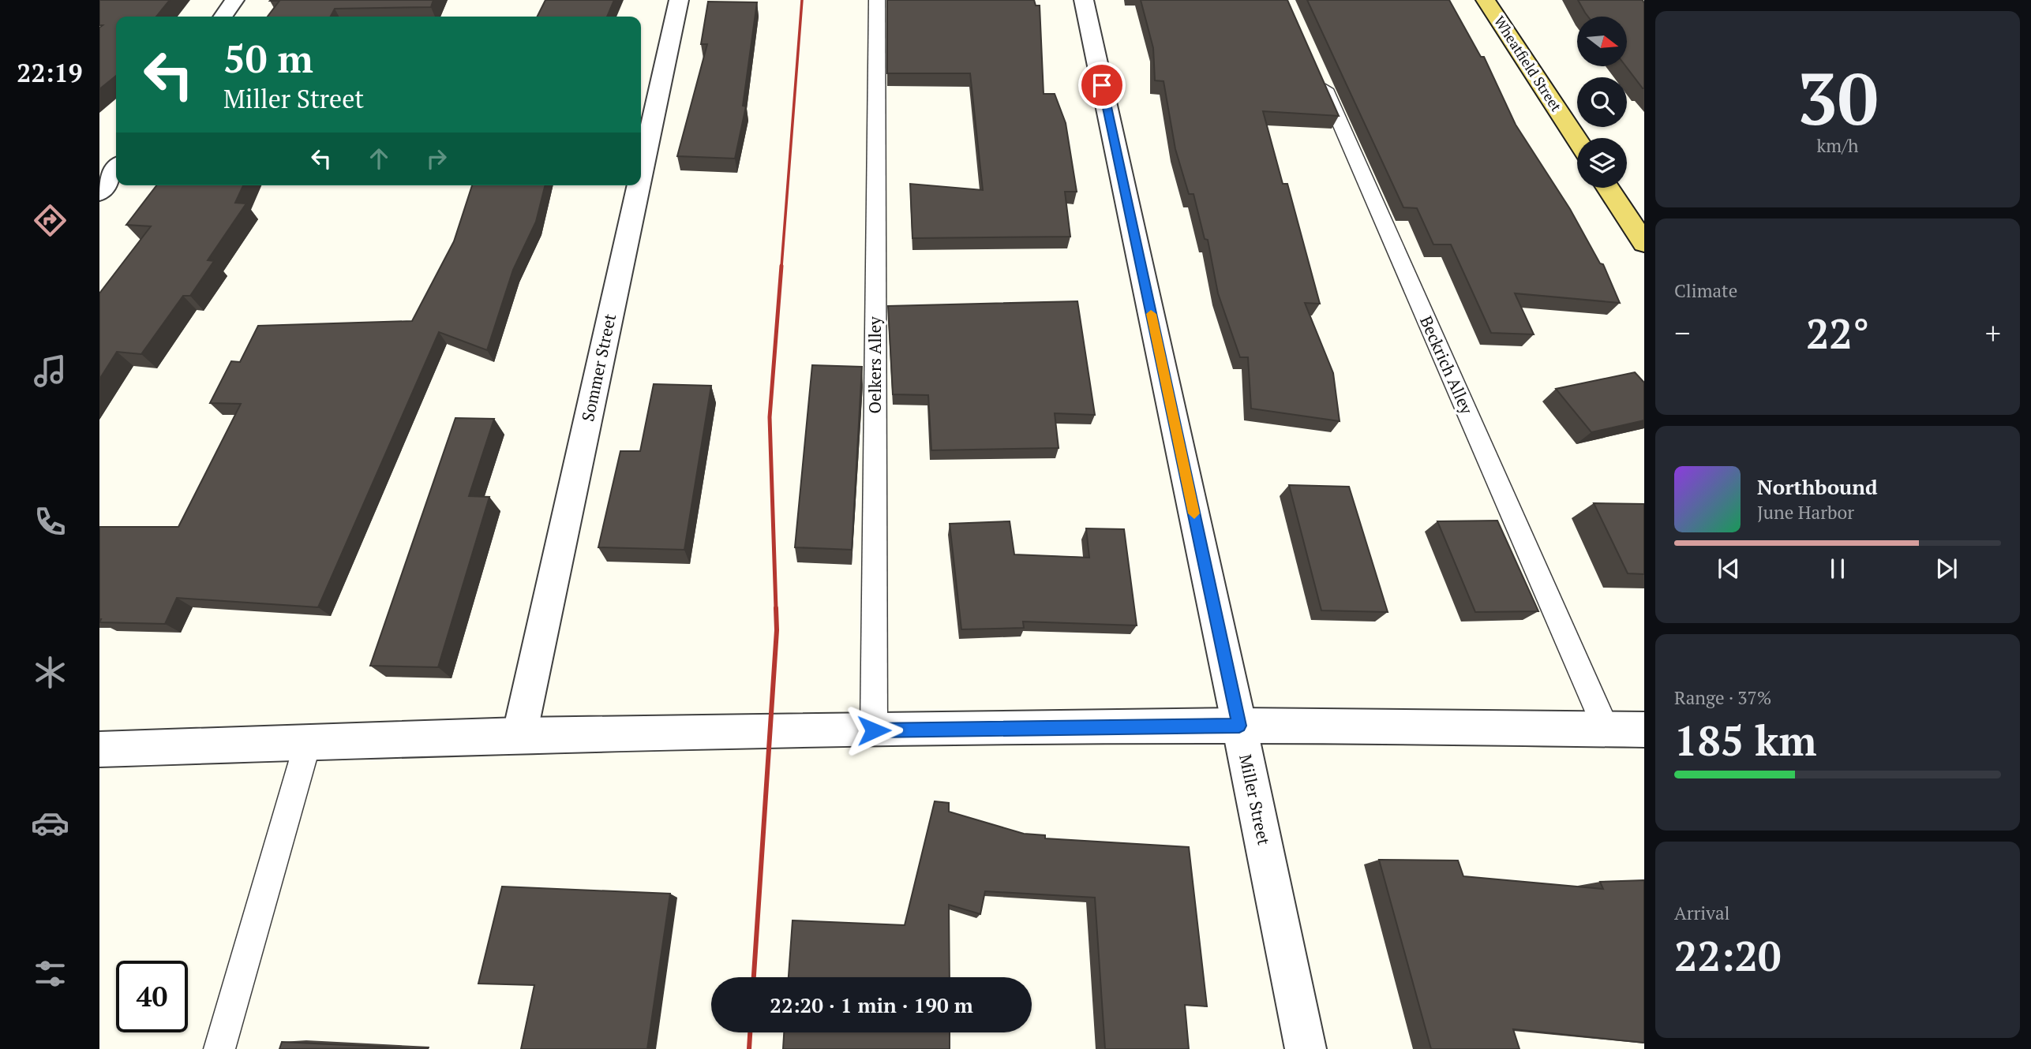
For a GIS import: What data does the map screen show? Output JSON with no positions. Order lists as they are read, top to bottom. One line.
{"streets":{"main road":["Wheatfield Street"],"street":["Sommer Street","Miller Street"],"lane":["Oelkers Alley","Beckrich Alley"]},"north":"right","page":{"tabs":"22:19","tile":[["30","km/h"],"Climate",["Range · 37%","185 km"],["Arrival","22:20"]],"turn":["50 m","Miller Street"],"heat":["−","22°","+"],"song":["Northbound","June Harbor"],"limit":"40","trip":"22:20 · 1 min · 190 m"}}
